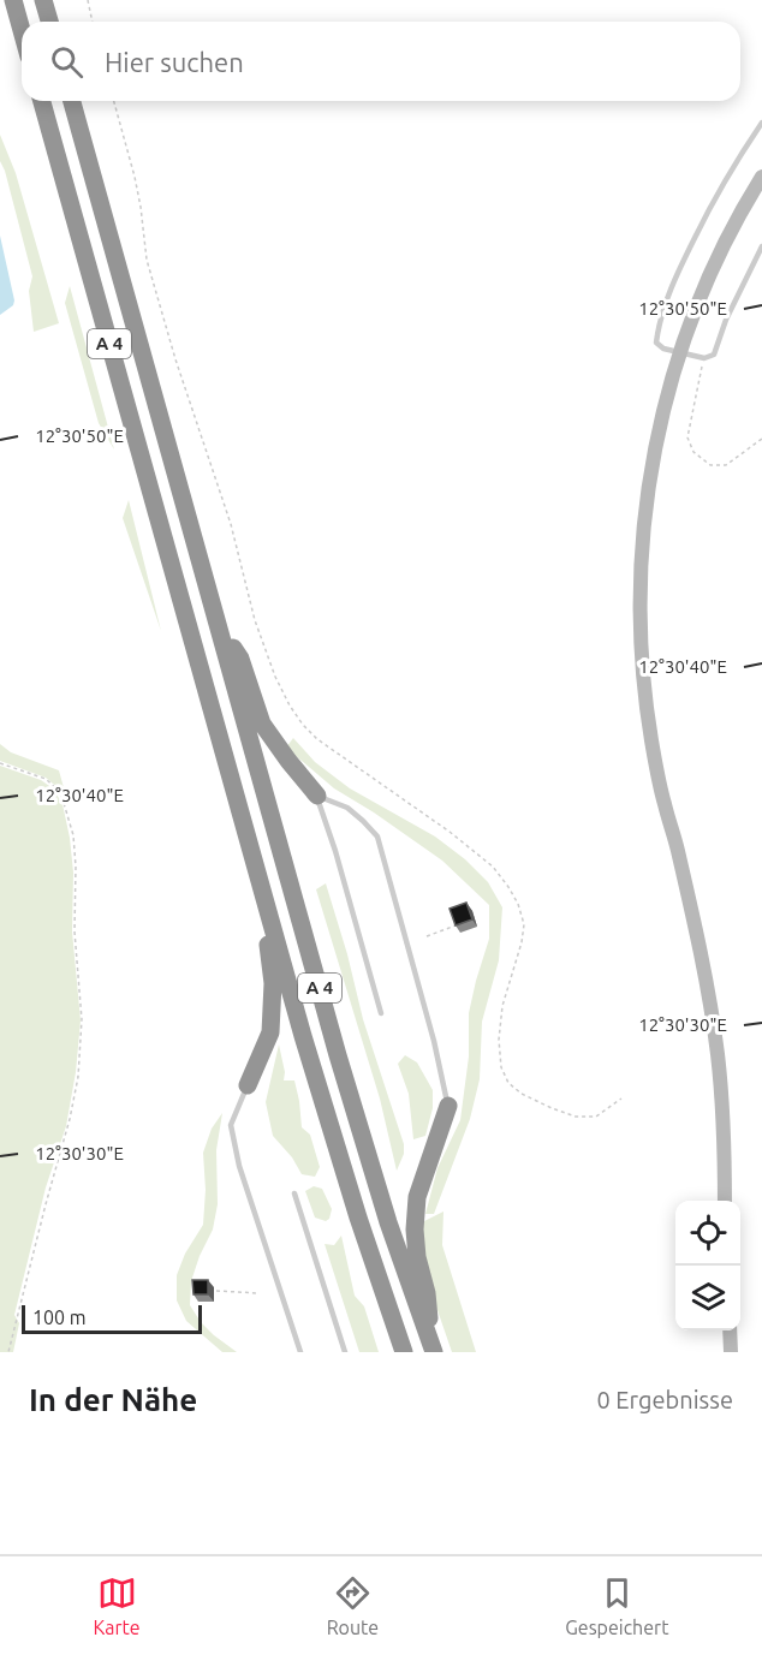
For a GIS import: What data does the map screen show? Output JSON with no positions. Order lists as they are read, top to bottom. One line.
{"streets":{"highway":["A 4"]},"scale_bar":"100 m","page":{"search":"Hier suchen","scale":"100 m","heading":["In der Nähe","0 Ergebnisse"],"nav":["Karte","Route","Gespeichert"]},"coordinates":["12°30'50\"E","12°30'40\"E","12°30'30\"E"]}
